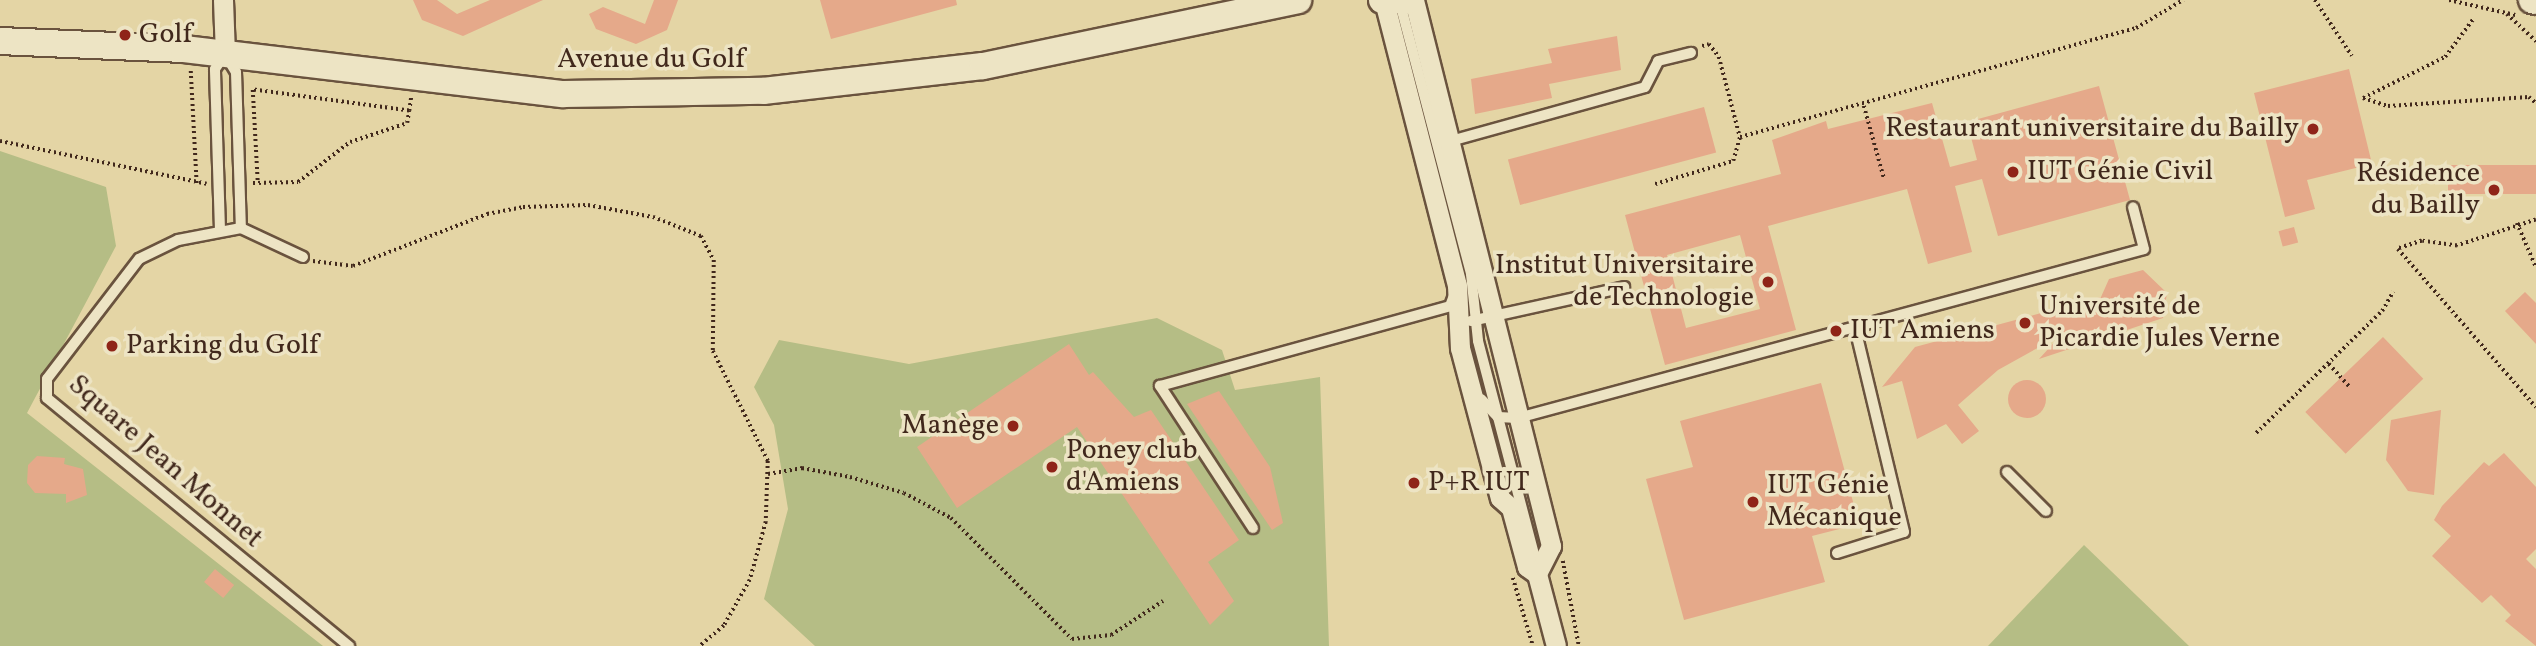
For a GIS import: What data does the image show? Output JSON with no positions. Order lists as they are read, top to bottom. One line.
{"streets":{"main road":["Avenue du Golf"],"lane":["Square Jean Monnet"]},"places":["Golf","Restaurant universitaire du Bailly","IUT Génie Civil","Résidence du Bailly","Institut Universitaire de Technologie","Université de Picardie Jules Verne","IUT Amiens","Parking du Golf","Manège","Poney club d'Amiens","P+R IUT","IUT Génie Mécanique"]}
